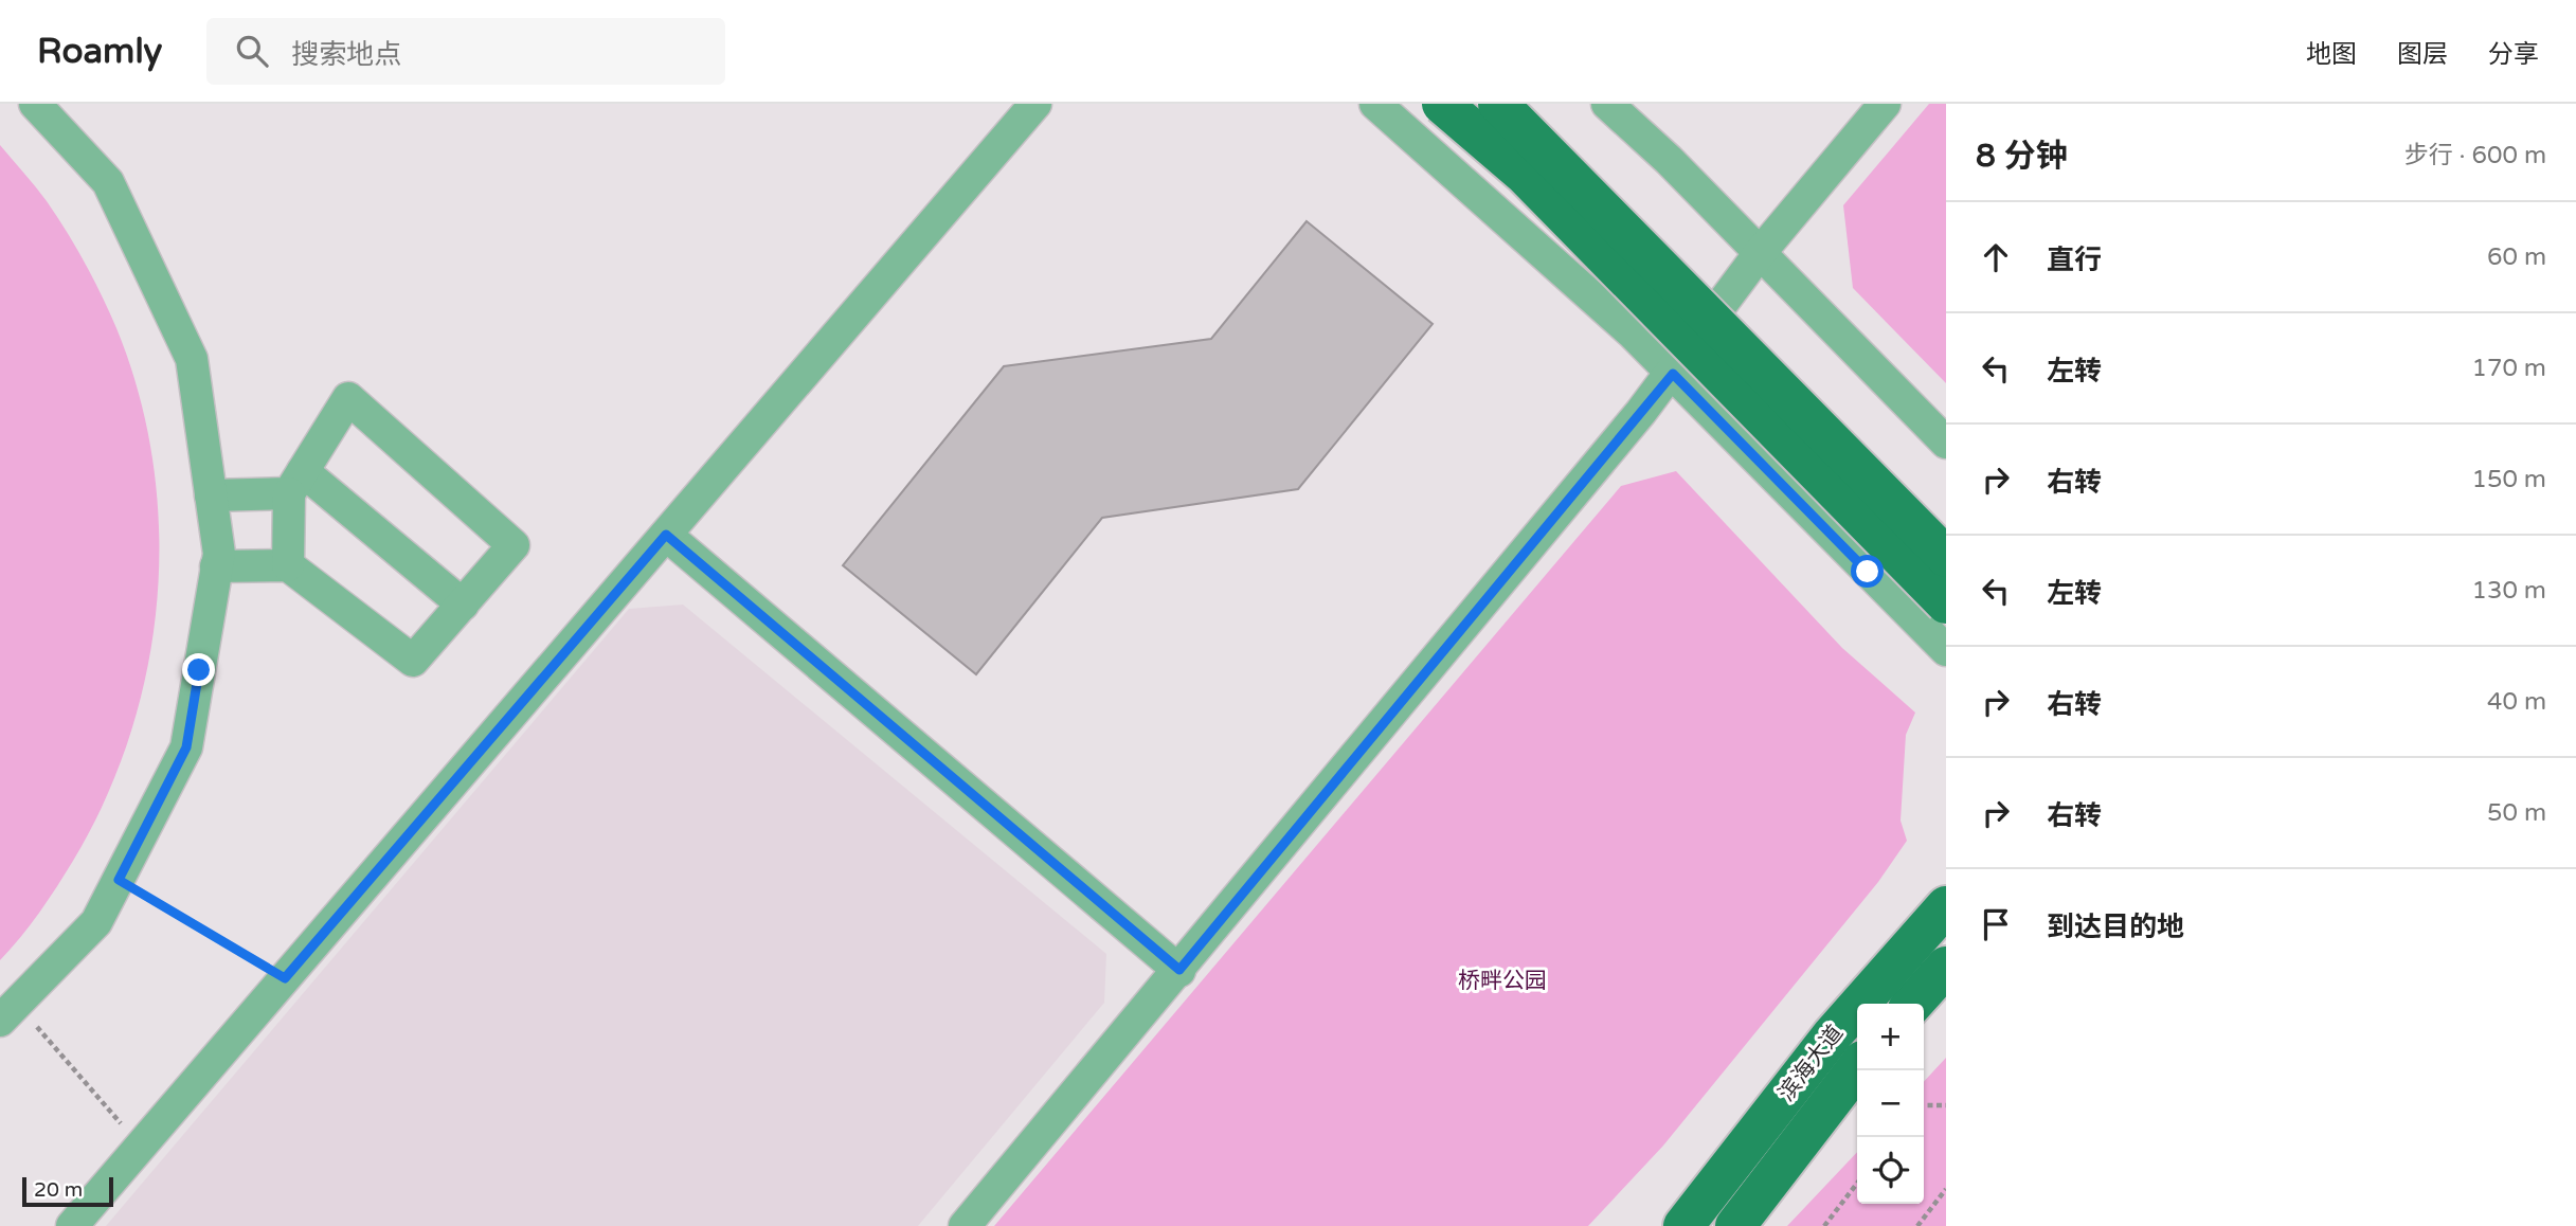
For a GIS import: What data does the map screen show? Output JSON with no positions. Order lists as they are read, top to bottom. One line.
{"streets":{"main road":["滨海大道"]},"parks":["桥畔公园"],"scale_bar":"20 m","page":{"header":"Roamly","search":"搜索地点","nav":["地图","图层","分享"],"heading":["8 分钟","步行 · 600 m"],"list":[["直行","60 m"],["左转","170 m"],["右转","150 m"],["左转","130 m"],["右转","40 m"],["右转","50 m"],"到达目的地"],"map_buttons":["+","−"],"scale":"20 m"}}
